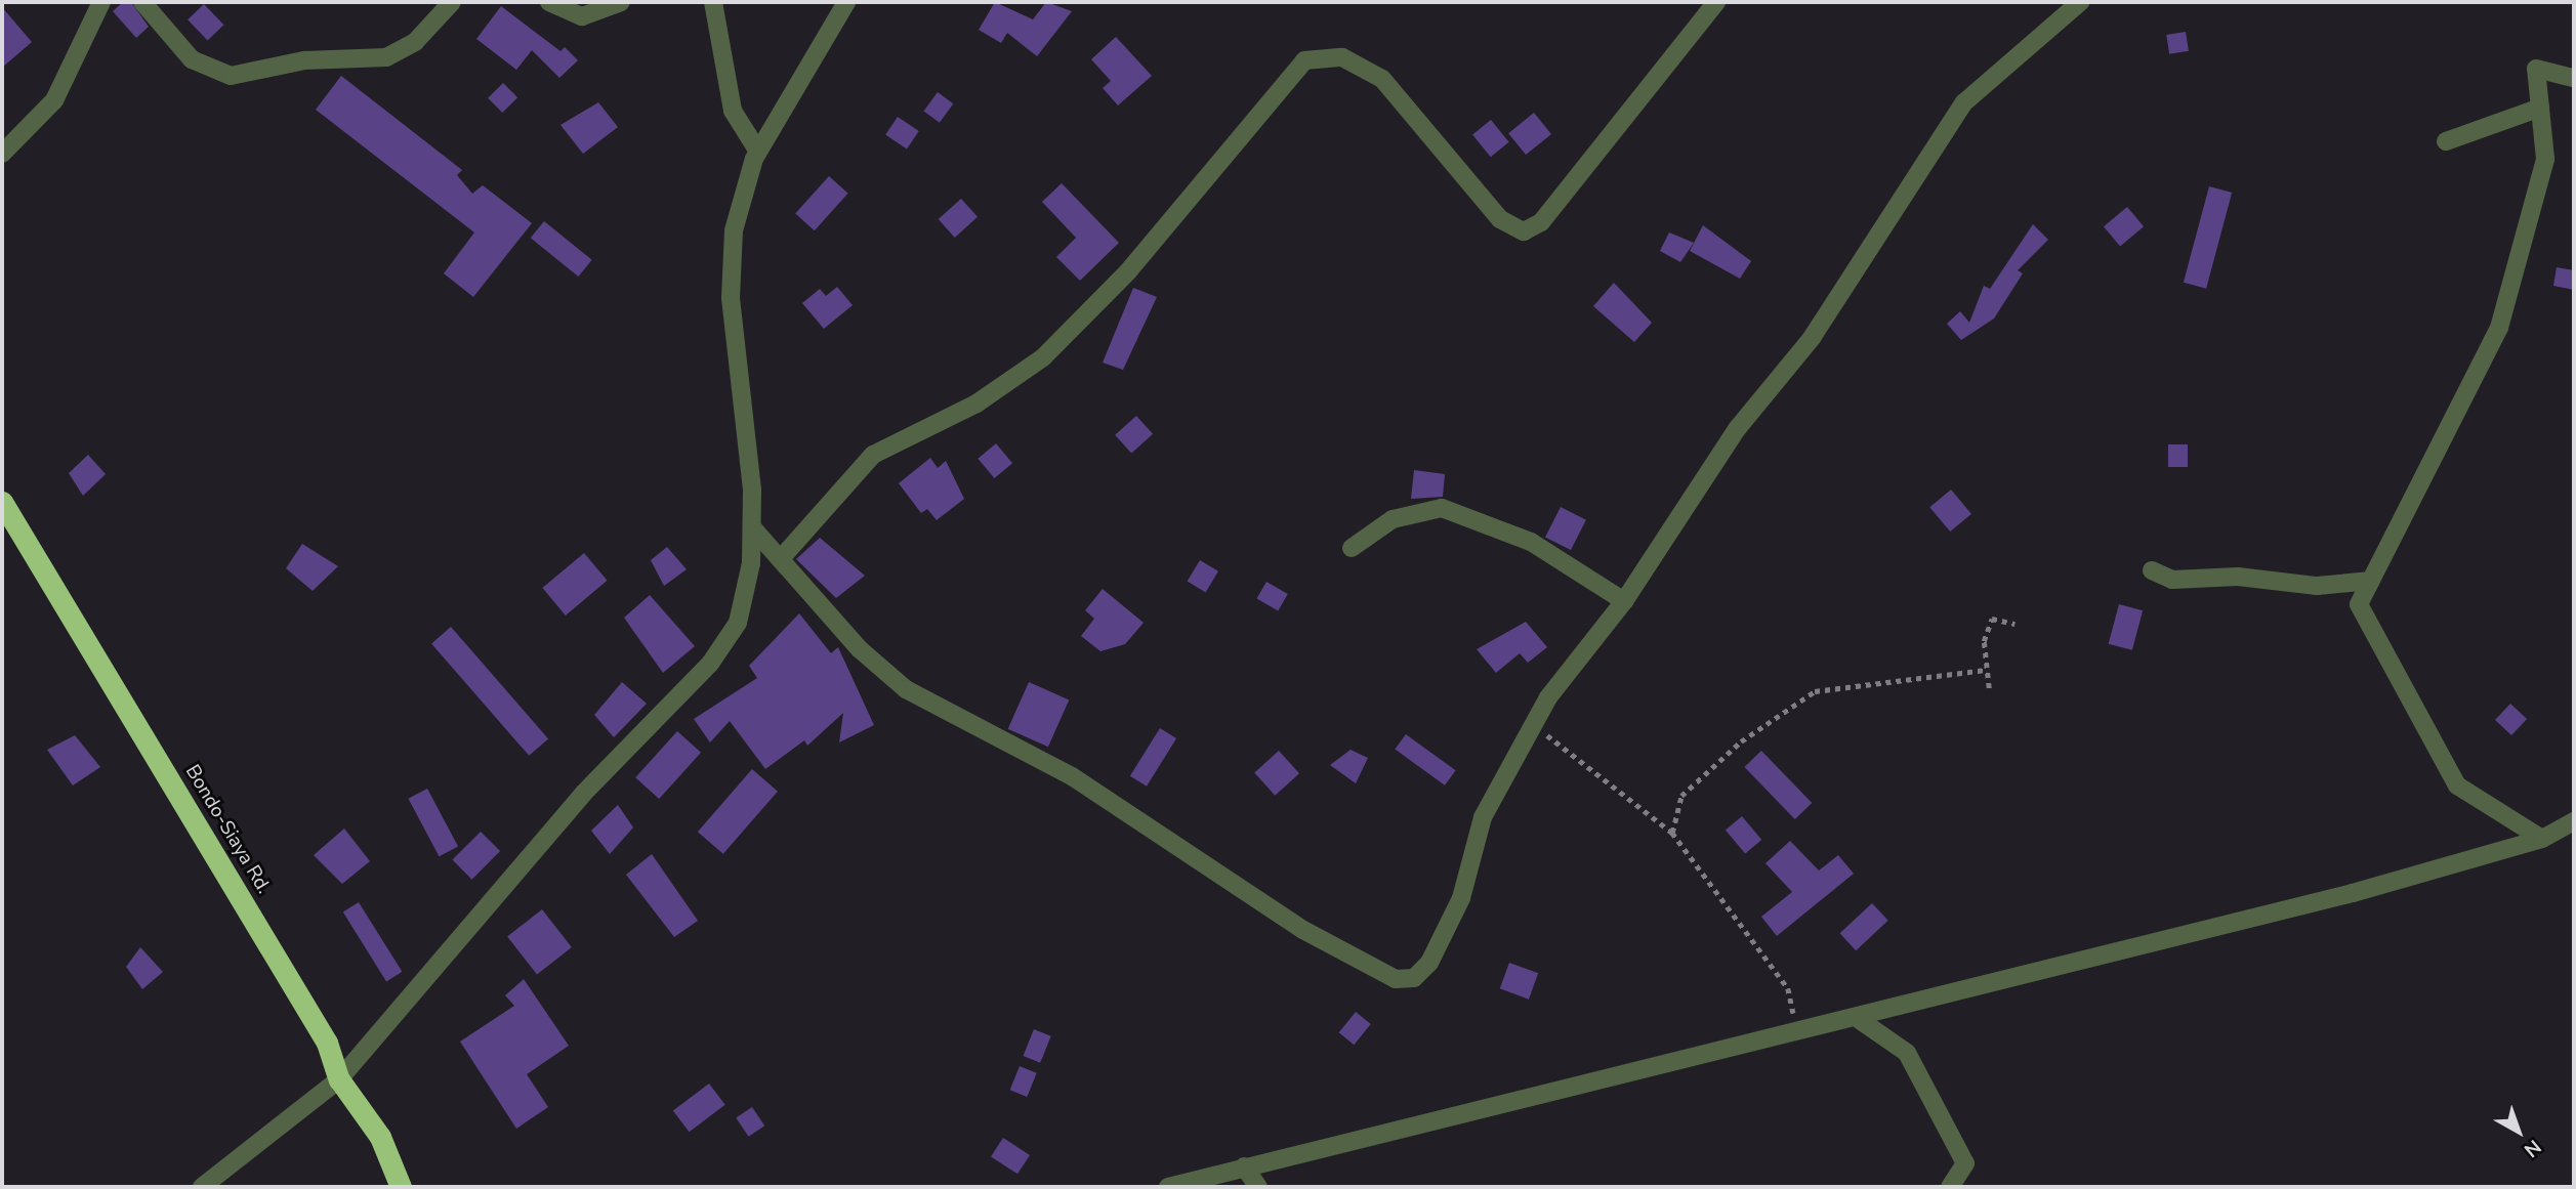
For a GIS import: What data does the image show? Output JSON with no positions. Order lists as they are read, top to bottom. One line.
{"streets":{"highway":["Bondo-Siaya Rd."]},"north":"bottom right"}
